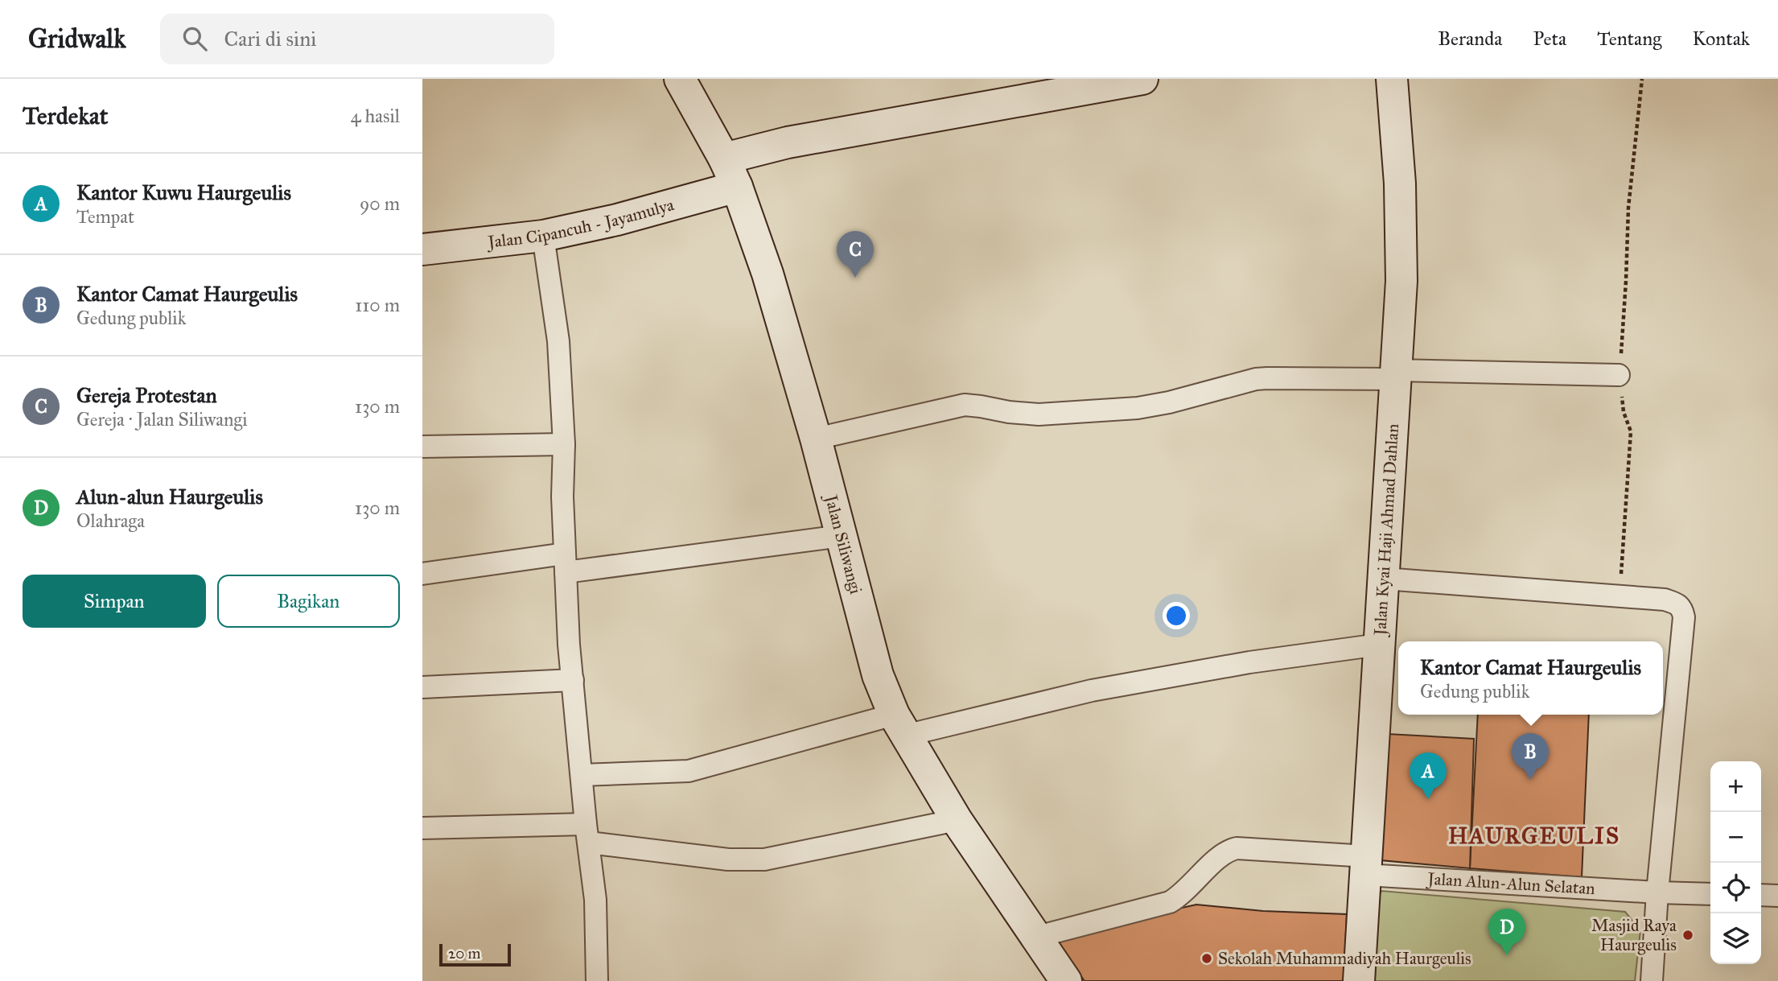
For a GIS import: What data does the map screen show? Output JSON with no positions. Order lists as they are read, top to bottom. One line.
{"streets":{"street":["Jalan Cipancuh - Jayamulya","Jalan Kyai Haji Ahmad Dahlan","Jalan Siliwangi","Jalan Alun-Alun Selatan"]},"crossings":[["Jalan Cipancuh - Jayamulya","Jalan Siliwangi"],["Jalan Kyai Haji Ahmad Dahlan","Jalan Alun-Alun Selatan"],["Jalan Siliwangi","Jalan Alun-Alun Selatan"]],"districts":["HAURGEULIS"],"places":["Masjid Raya Haurgeulis","Sekolah Muhammadiyah Haurgeulis"],"scale_bar":"20 m","page":{"header":"Gridwalk","search":"Cari di sini","nav":["Beranda","Peta","Tentang","Kontak"],"heading":["Terdekat","4 hasil"],"list":[{"mark":"A","name":"Kantor Kuwu Haurgeulis","note":"Tempat","value":"90 m"},{"mark":"B","name":"Kantor Camat Haurgeulis","note":"Gedung publik","value":"110 m"},{"mark":"C","name":"Gereja Protestan","note":"Gereja · Jalan Siliwangi","value":"130 m"},{"mark":"D","name":"Alun-alun Haurgeulis","note":"Olahraga","value":"130 m"}],"pins":["C","B","A","D"],"buttons":["Simpan","Bagikan"],"popup":["Kantor Camat Haurgeulis","Gedung publik"],"map_buttons":["+","−"],"scale":"20 m"}}
